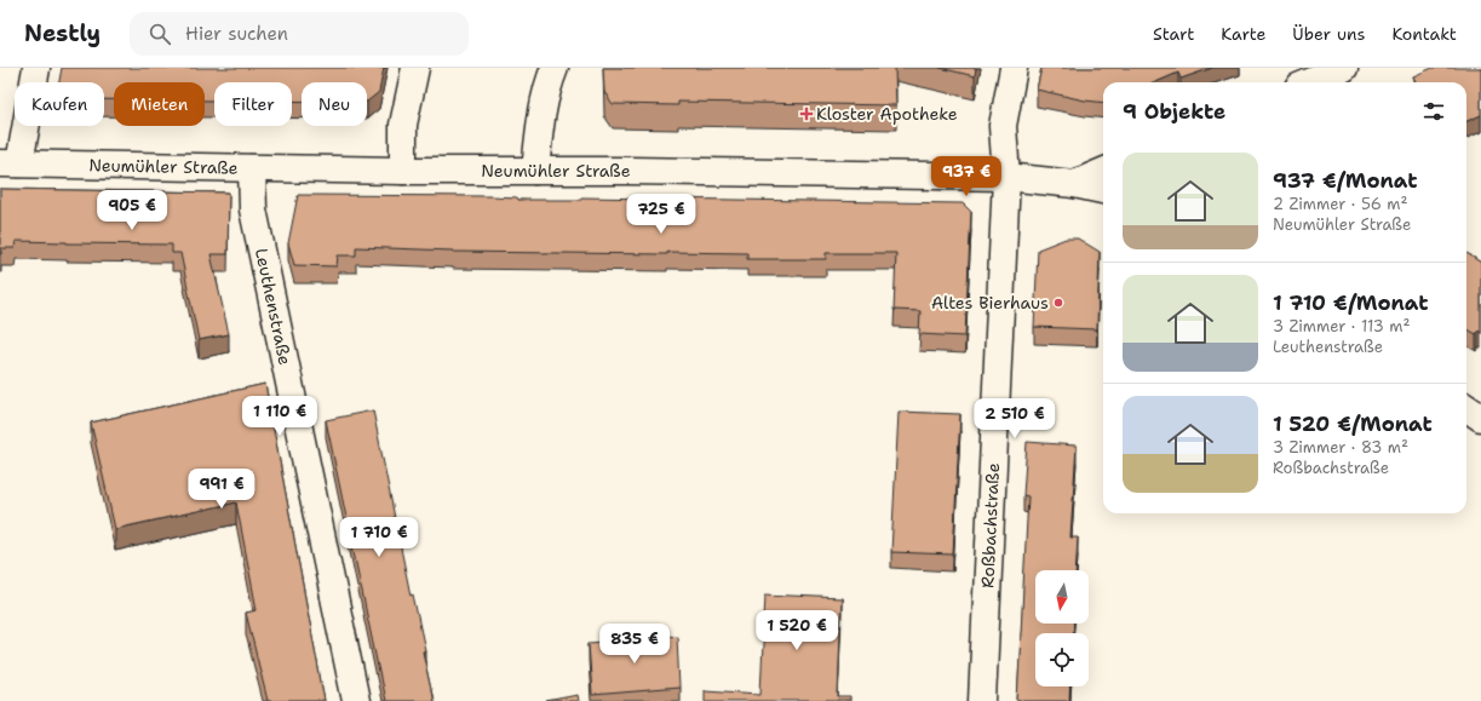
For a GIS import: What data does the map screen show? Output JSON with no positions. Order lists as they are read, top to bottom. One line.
{"streets":{"street":["Neumühler Straße","Leuthenstraße","Roßbachstraße"]},"crossings":[["Neumühler Straße","Leuthenstraße"],["Neumühler Straße","Roßbachstraße"]],"places":{"health":["Kloster Apotheke"],"other":["Altes Bierhaus"]},"north":"bottom","page":{"header":"Nestly","search":"Hier suchen","nav":["Start","Karte","Über uns","Kontakt"],"chip":["Kaufen","Mieten","Filter","Neu"],"heading":"9 Objekte","list":[{"name":"937 €/Monat","note":"2 Zimmer · 56 m² · Neumühler Straße"},{"name":"1 710 €/Monat","note":"3 Zimmer · 113 m² · Leuthenstraße"},{"name":"1 520 €/Monat","note":"3 Zimmer · 83 m² · Roßbachstraße"}],"price":["937 €","905 €","725 €","1 110 €","2 510 €","991 €","1 710 €","1 520 €","835 €"]}}
